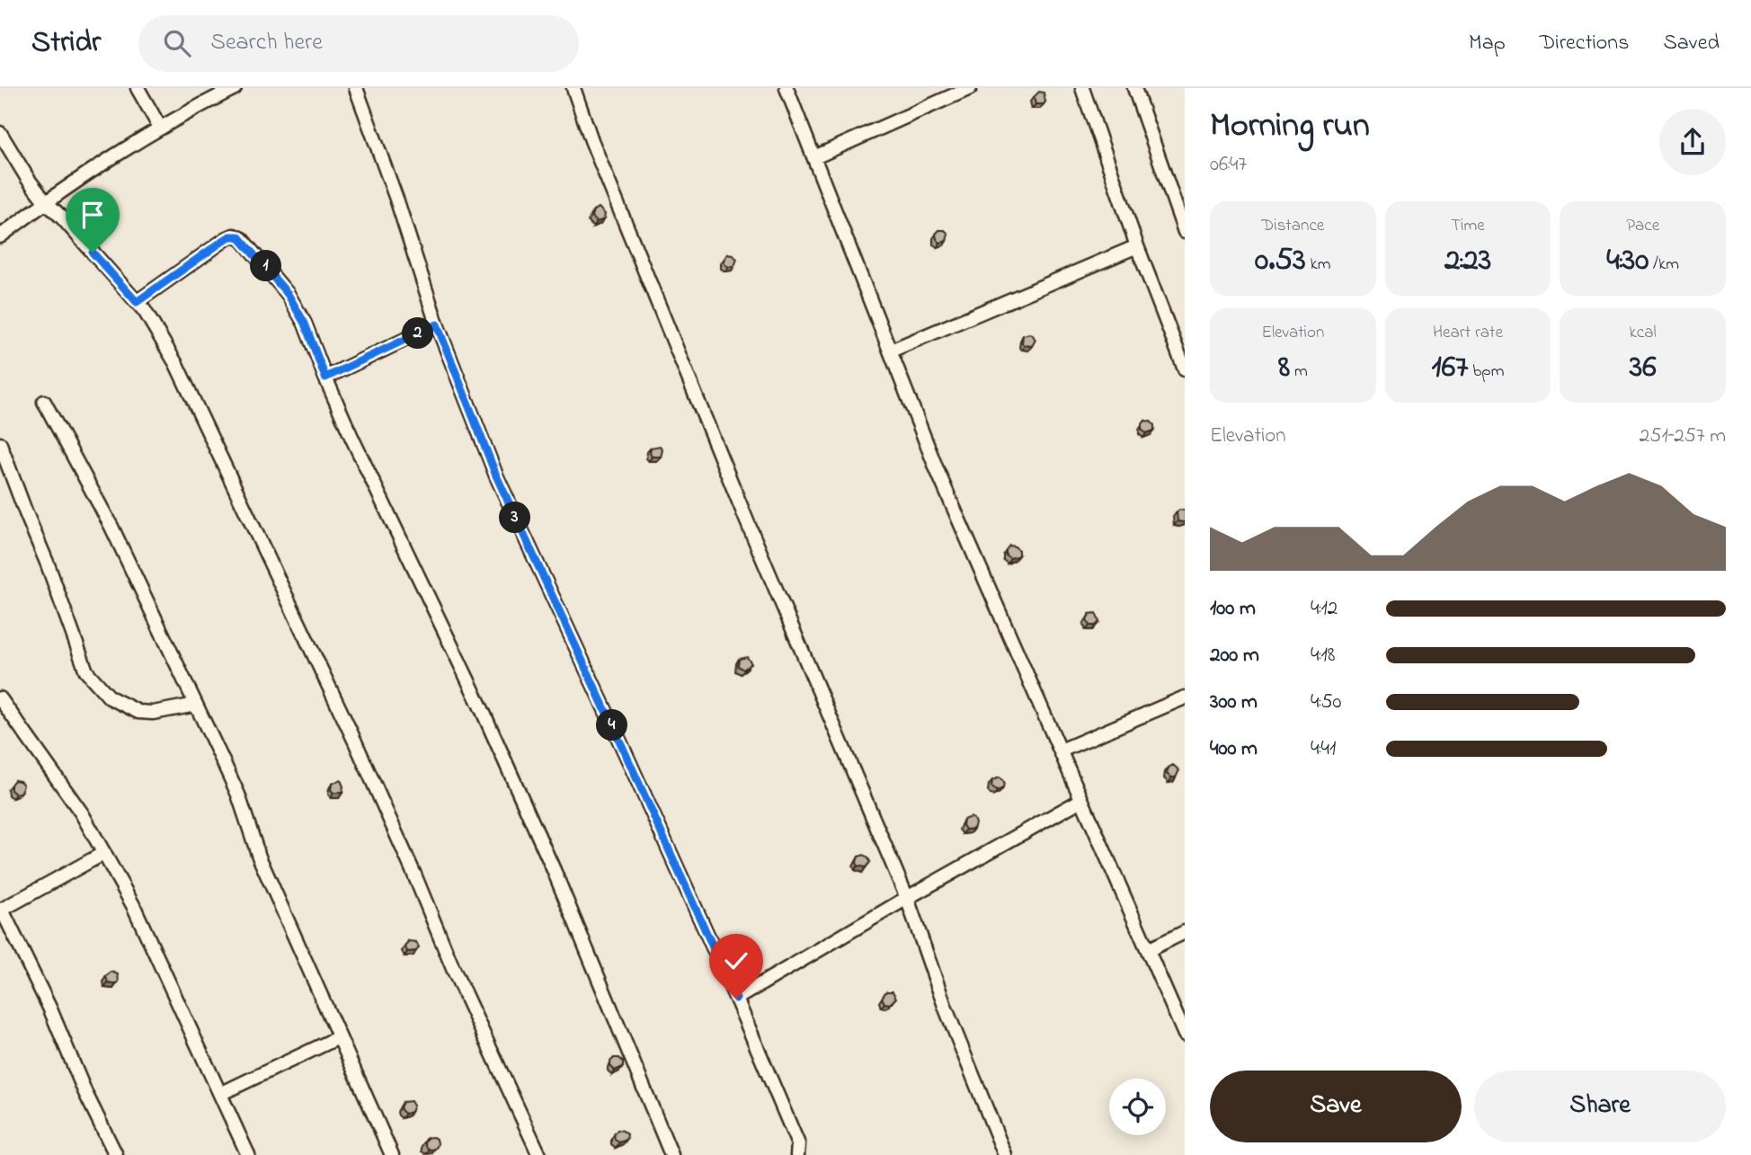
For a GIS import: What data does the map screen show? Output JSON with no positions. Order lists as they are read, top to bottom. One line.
{"page":{"header":"Stridr","search":"Search here","nav":["Map","Directions","Saved"],"heading":["Morning run","06:47"],"stats":[["Distance","0.53 km"],["Time","2:23"],["Pace","4:30 /km"],["Elevation","8 m"],["Heart rate","167 bpm"],["kcal","36"]],"pins":["1","2","3","4"],"chart":["Elevation","251–257 m"],"list":[{"name":"100 m","note":"4:12"},{"name":"200 m","note":"4:18"},{"name":"300 m","note":"4:50"},{"name":"400 m","note":"4:41"}],"buttons":["Save","Share"]}}
